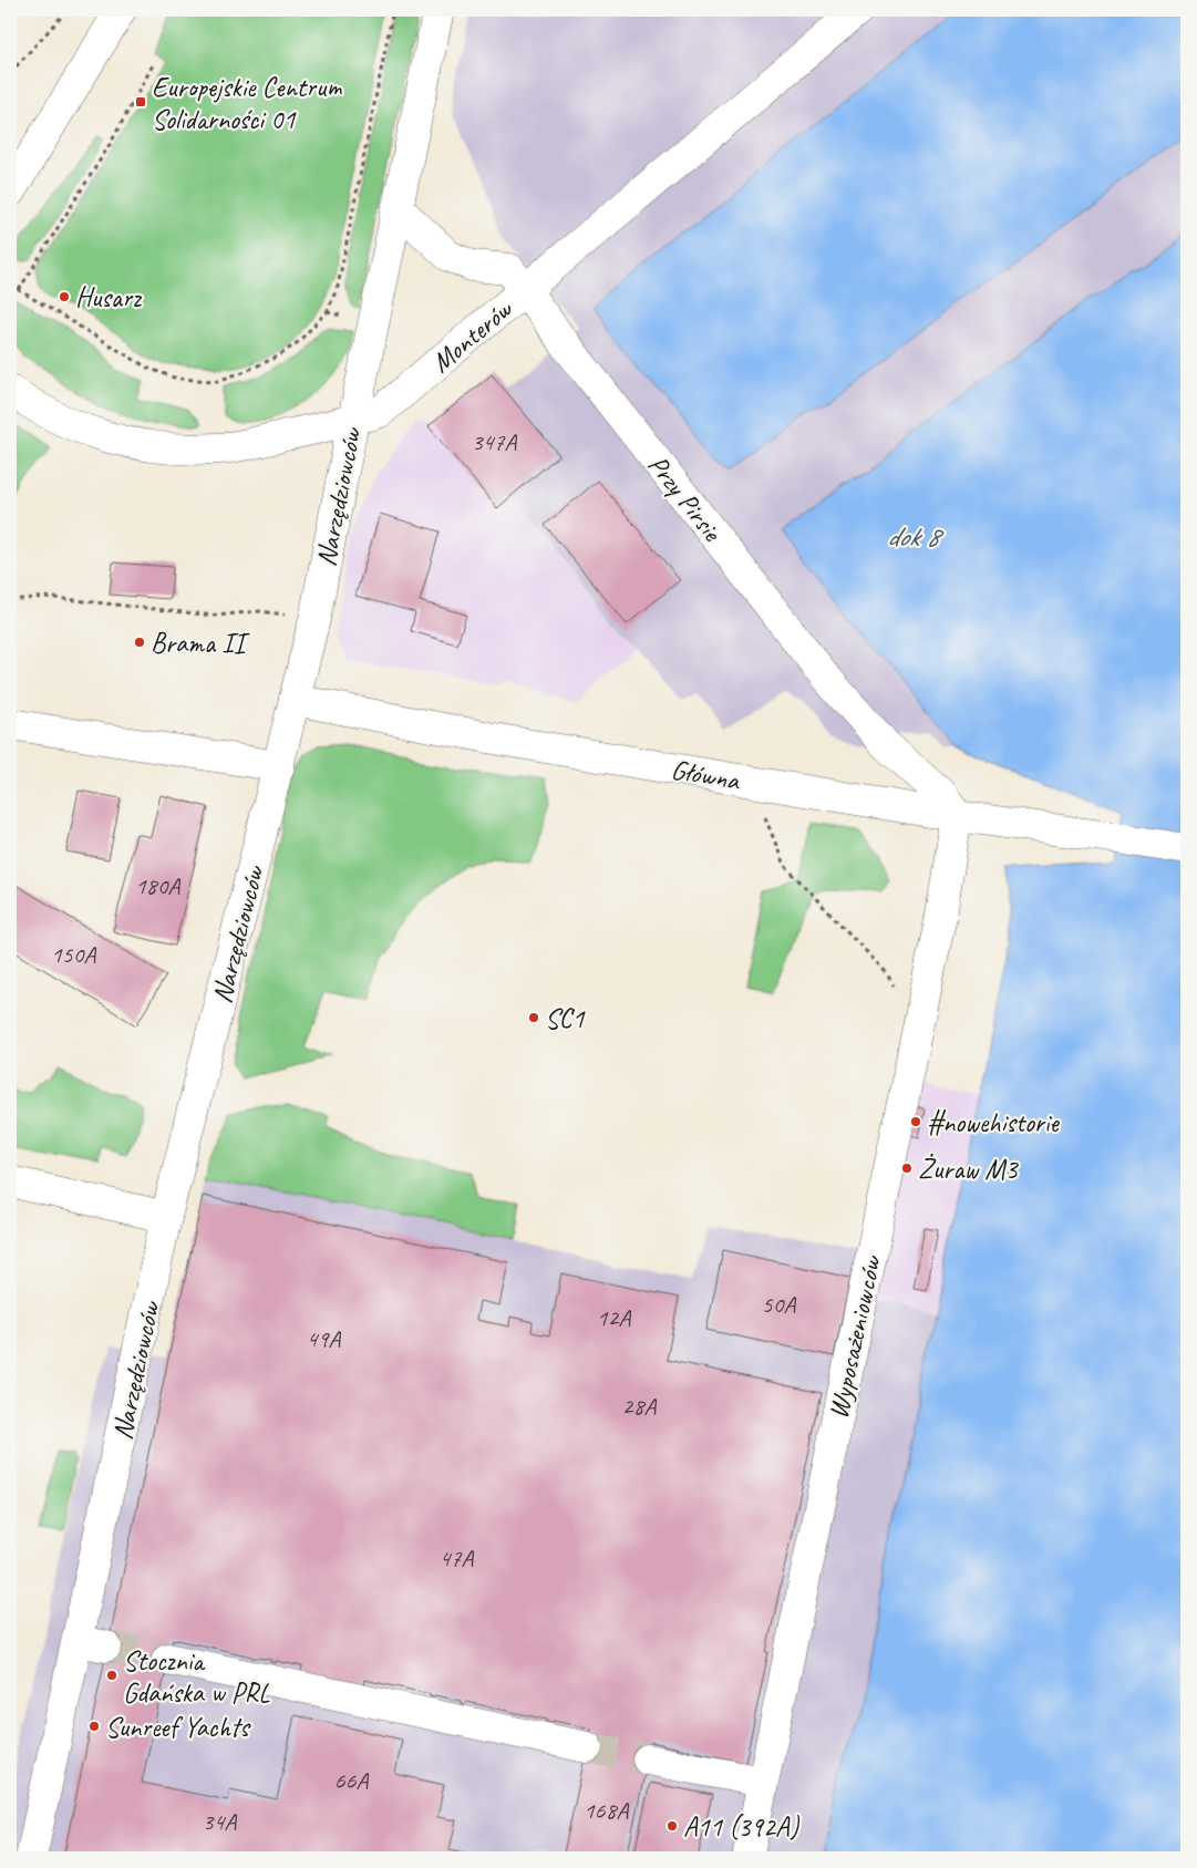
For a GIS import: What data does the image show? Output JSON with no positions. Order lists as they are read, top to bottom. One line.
{"streets":{"street":["Monterów","Narzędziowców","Przy Pirsie","Główna","Wyposażeniowców"]},"crossings":[["Monterów","Narzędziowców"],["Monterów","Przy Pirsie"],["Narzędziowców","Przy Pirsie"],["Narzędziowców","Główna"],["Przy Pirsie","Główna"],["Przy Pirsie","Wyposażeniowców"],["Główna","Wyposażeniowców"]],"water":["dok 8"],"places":{"transit":["Europejskie Centrum Solidarności 01"],"other":["Husarz","Brama II","SC1","#nowehistorie","Żuraw M3","Stocznia Gdańska w PRL","Sunreef Yachts","A11 (392A)"]},"house_numbers":["347A","180A","150A","50A","12A","49A","28A","47A","66A","168A","34A"]}
